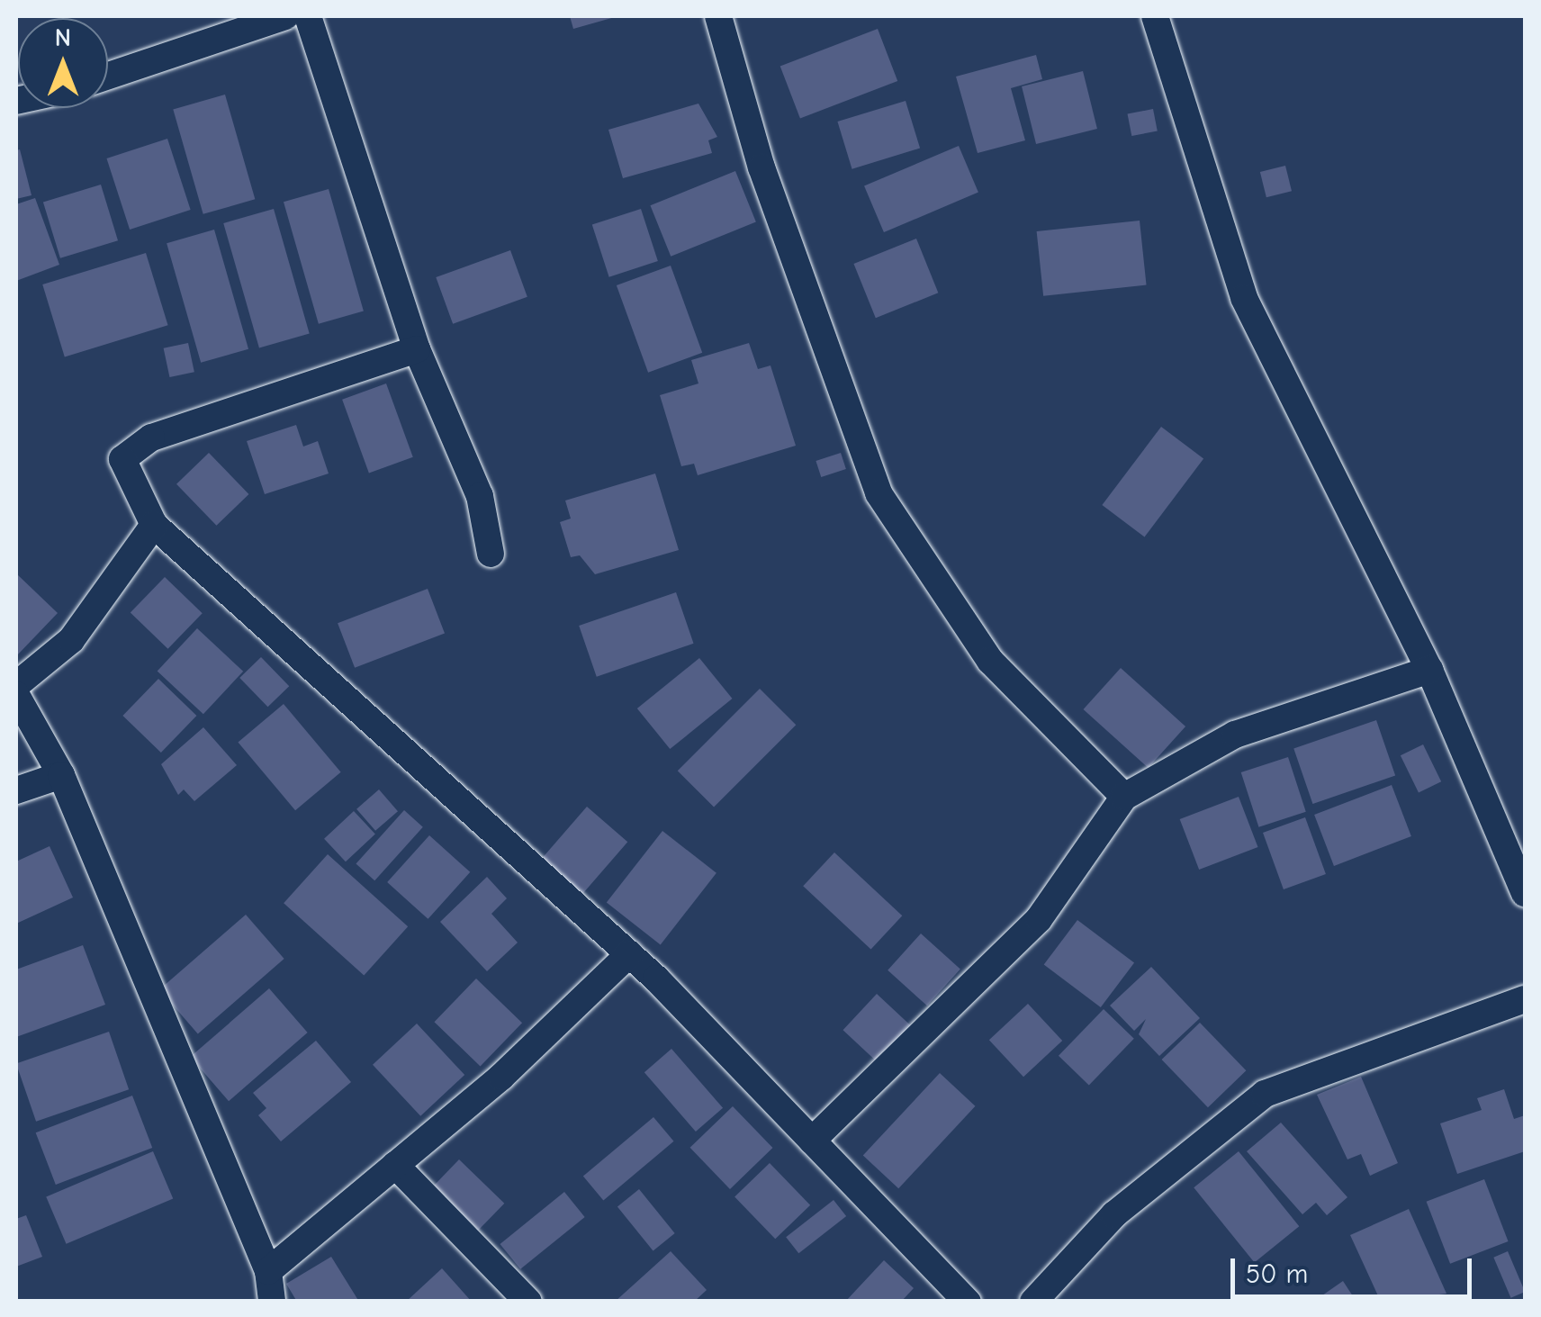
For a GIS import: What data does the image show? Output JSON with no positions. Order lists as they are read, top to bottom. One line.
{"scale_bar":"50 m","north":"top"}
